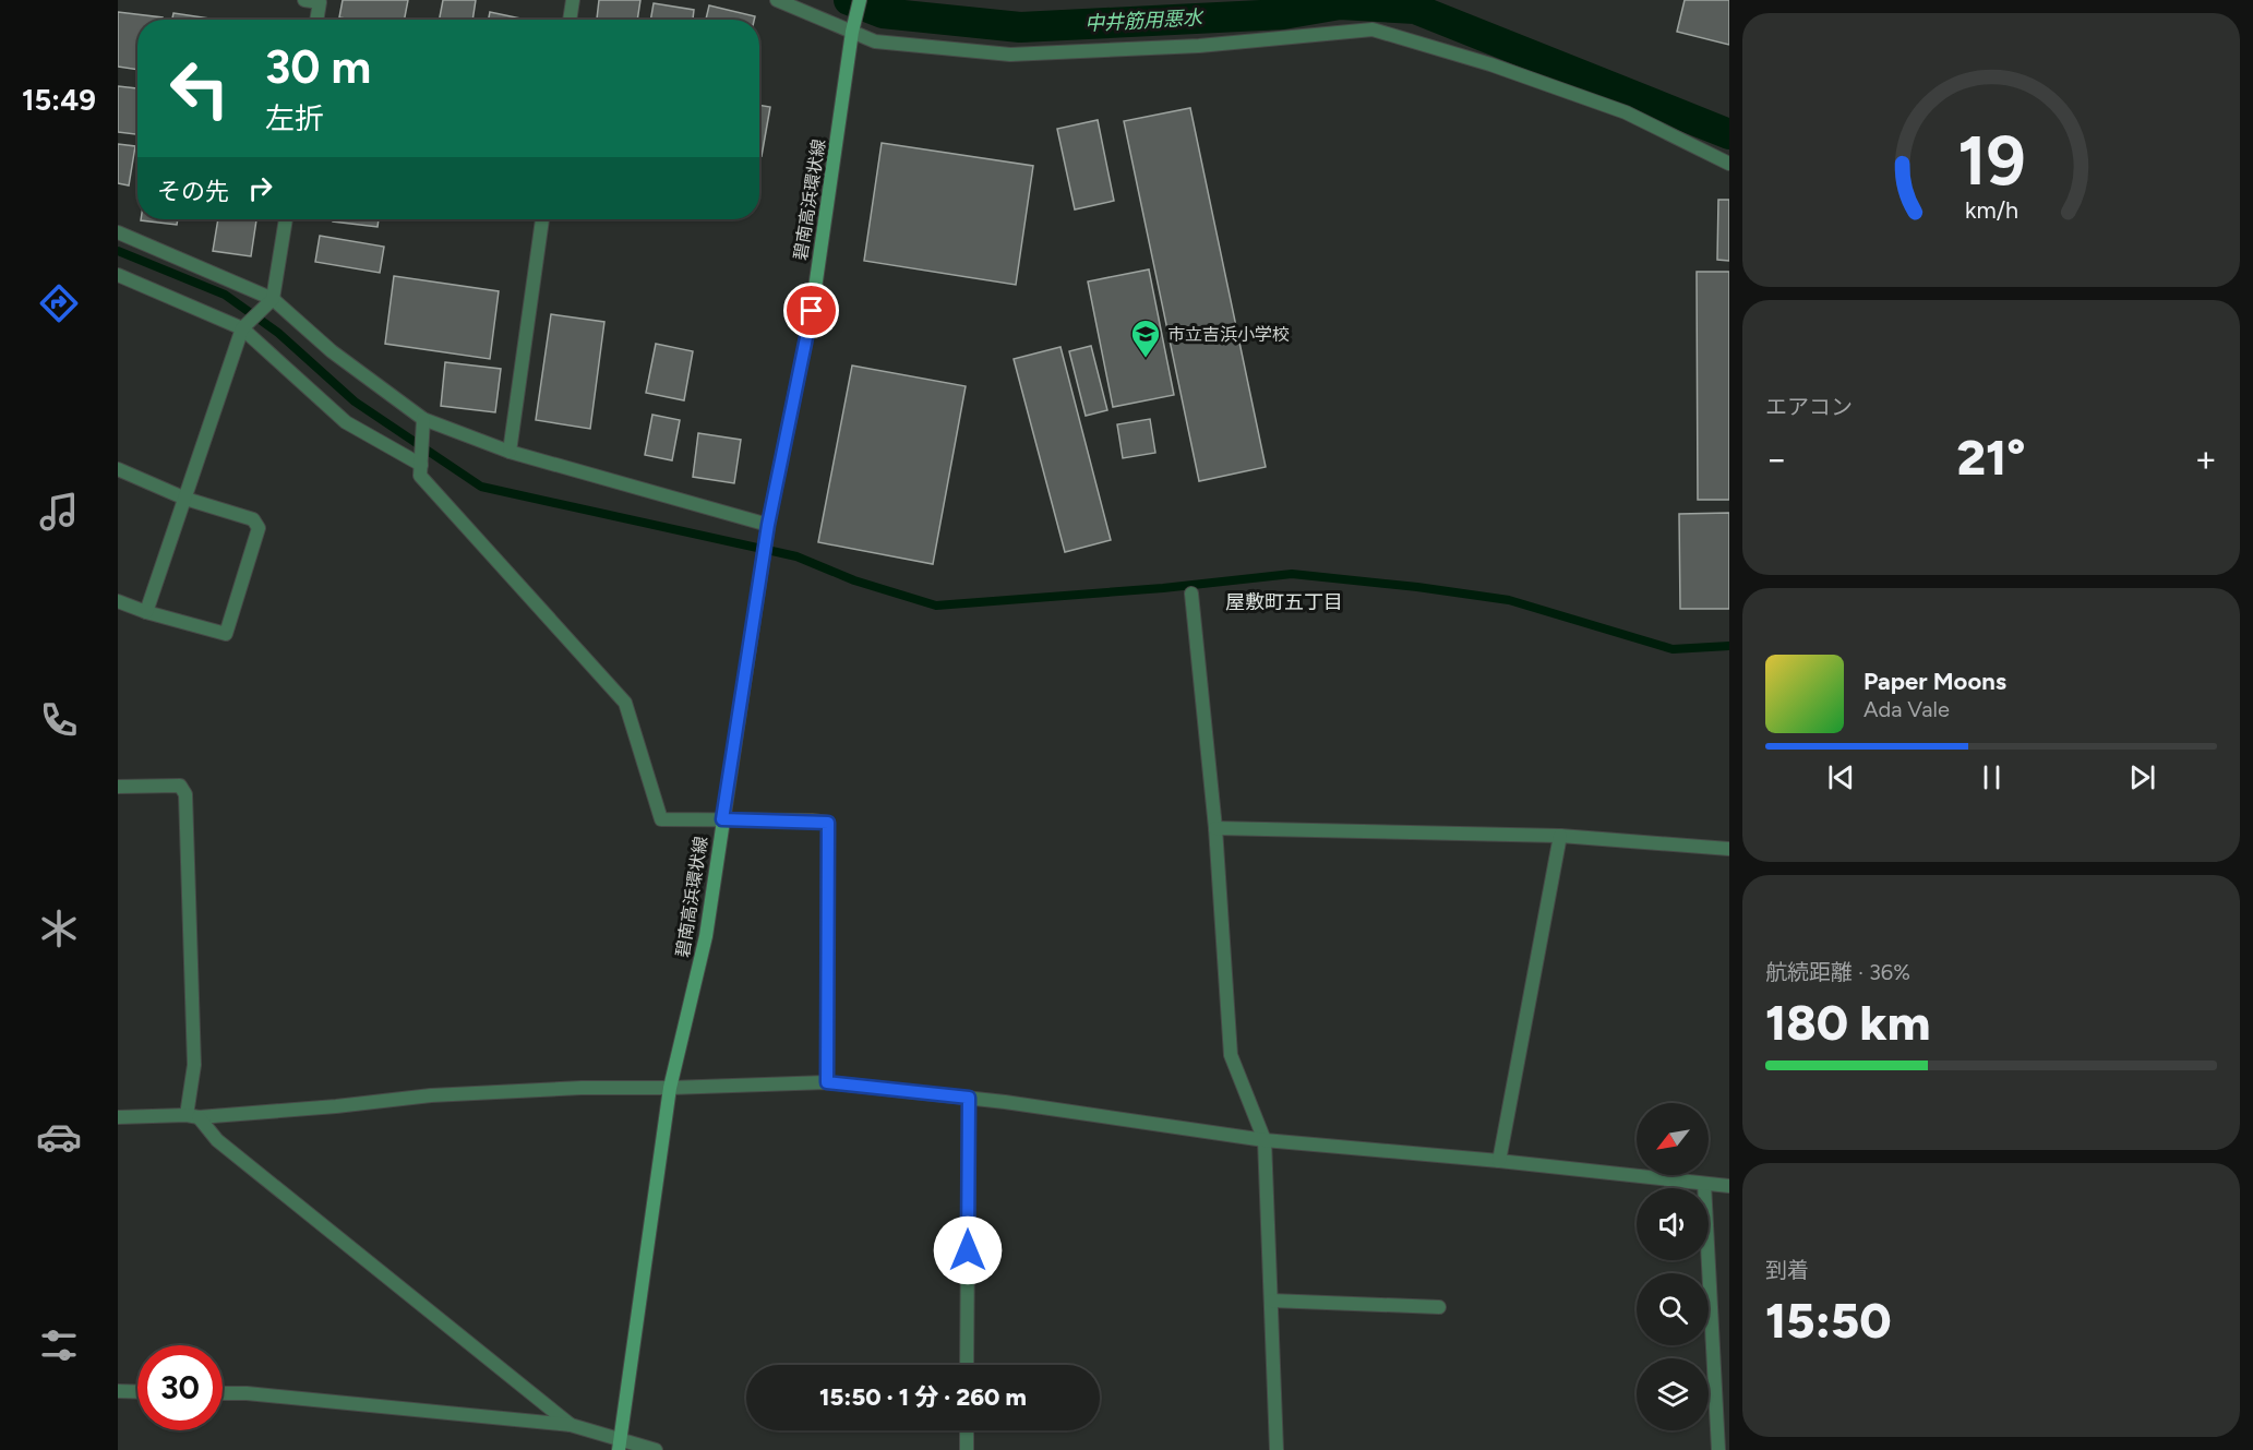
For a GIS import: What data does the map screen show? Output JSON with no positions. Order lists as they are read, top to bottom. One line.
{"streets":{"main road":["碧南高浜環状線"]},"districts":["屋敷町五丁目"],"water":["中井筋用悪水"],"places":{"school or university":["市立吉浜小学校"]},"north":"bottom left","page":{"tabs":"15:49","turn":["30 m","左折"],"then":"その先","tile":["エアコン",["航続距離 · 36%","180 km"],["到着","15:50"]],"heat":["−","21°","+"],"song":["Paper Moons","Ada Vale"],"limit":"30","trip":"15:50 · 1 分 · 260 m","gauge":["19","km/h"]}}
